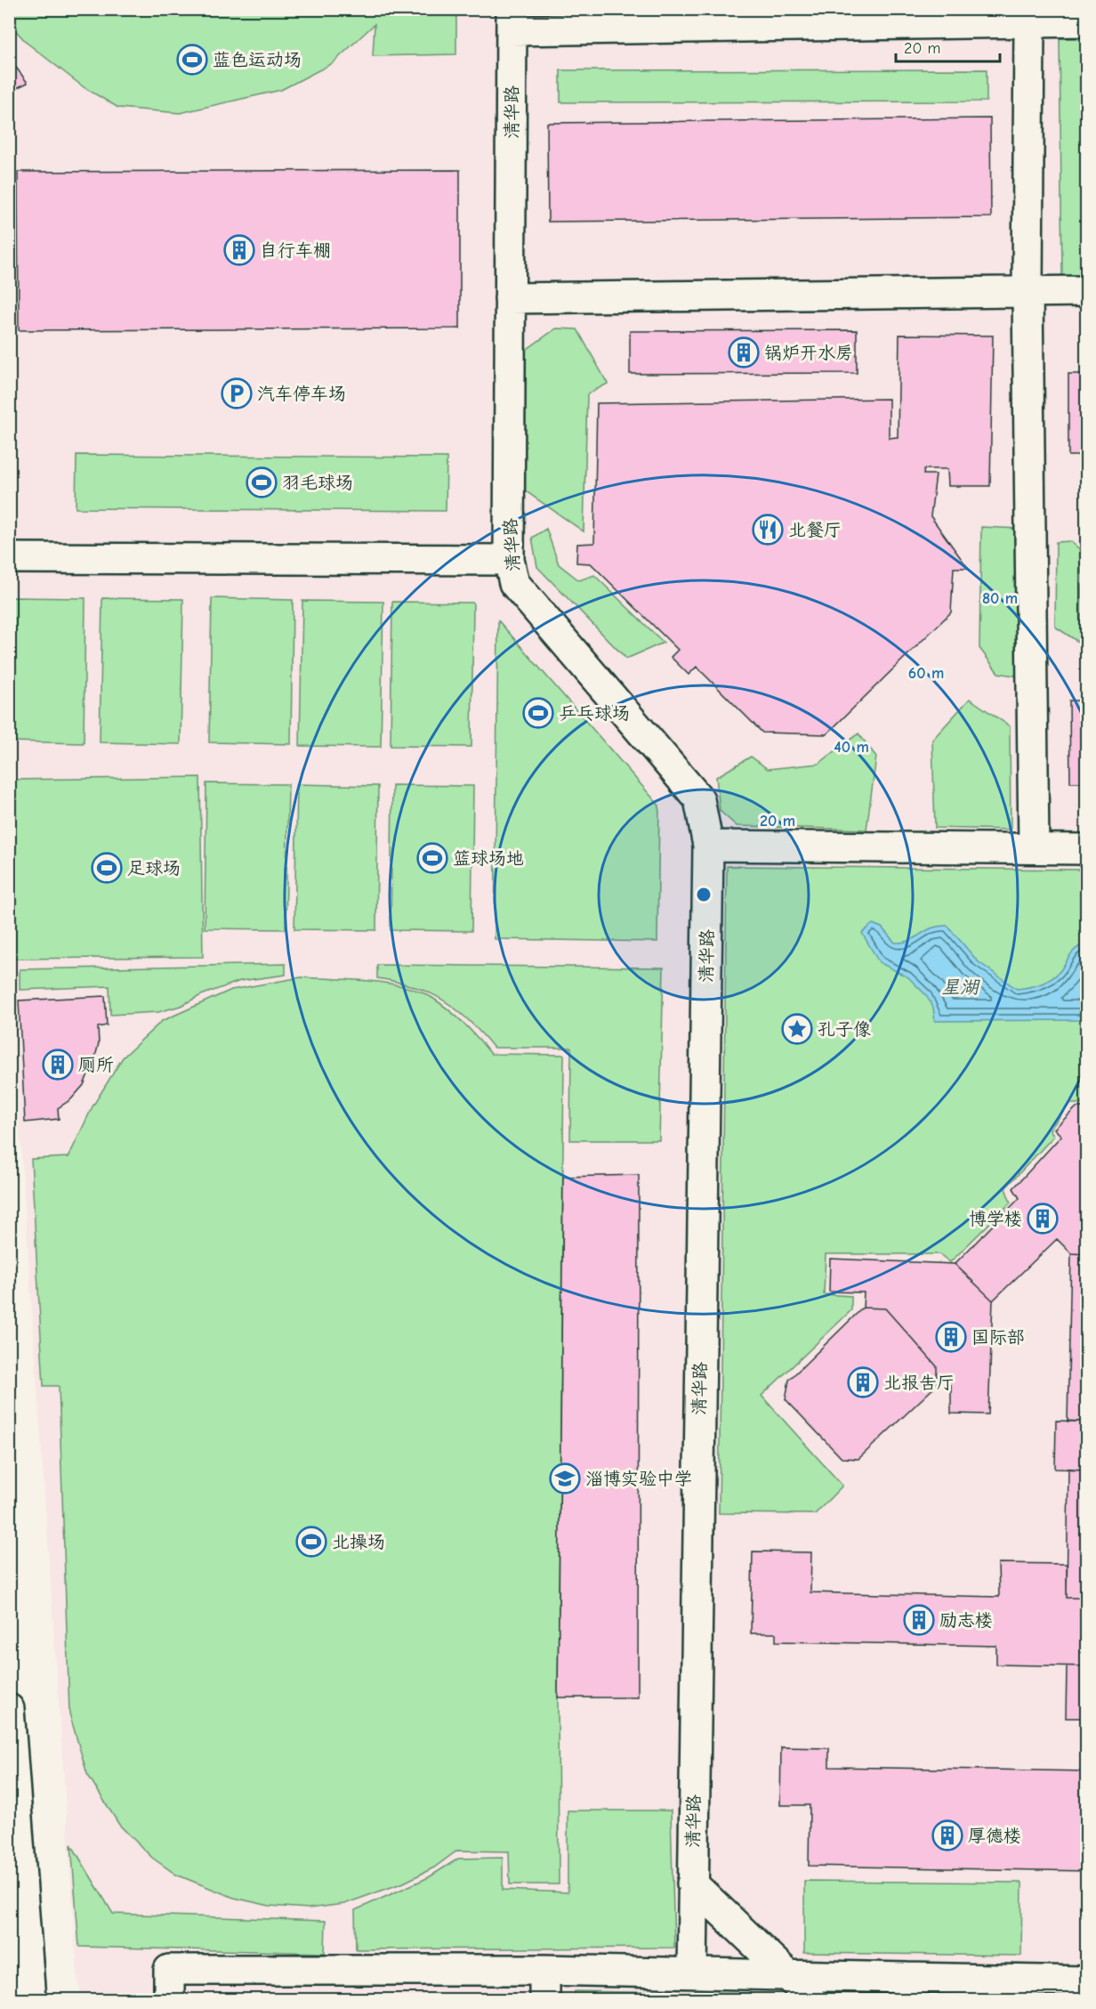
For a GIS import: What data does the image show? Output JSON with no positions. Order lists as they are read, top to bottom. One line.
{"streets":{"street":["清华路"]},"water":["星湖"],"places":{"sports":["蓝色运动场","羽毛球场","乒乓球场","篮球场地","足球场","北操场"],"building":["自行车棚","锅炉开水房","厕所","博学楼","国际部","北报告厅","励志楼","厚德楼"],"parking":["汽车停车场"],"restaurant":["北餐厅"],"place":["孔子像"],"school or university":["淄博实验中学"]},"scale_bar":"20 m","rings":["80 m","60 m","40 m","20 m"]}
